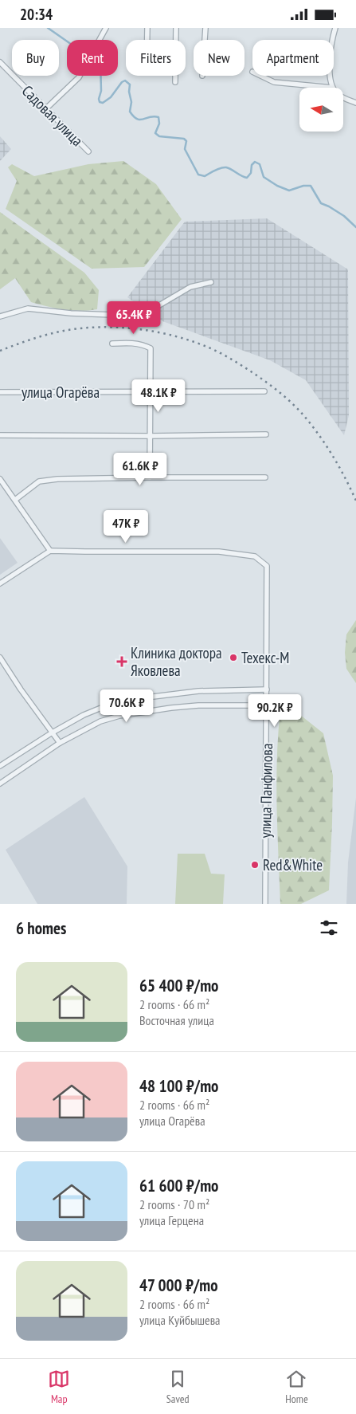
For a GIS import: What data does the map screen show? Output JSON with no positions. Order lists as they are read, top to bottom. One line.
{"streets":{"street":["Садовая улица","улица Огарёва","улица Панфилова"]},"places":{"other":["Техекс-М","Red&White"],"health":["Клиника доктора Яковлева"]},"north":"left","page":{"status":"20:34","chip":["Buy","Rent","Filters","New","Apartment"],"price":["65.4K ₽","48.1K ₽","61.6K ₽","47K ₽","70.6K ₽","90.2K ₽"],"heading":"6 homes","list":[{"name":"65 400 ₽/mo","note":"2 rooms · 66 m² · Восточная улица"},{"name":"48 100 ₽/mo","note":"2 rooms · 66 m² · улица Огарёва"},{"name":"61 600 ₽/mo","note":"2 rooms · 70 m² · улица Герцена"},{"name":"47 000 ₽/mo","note":"2 rooms · 66 m² · улица Куйбышева"}],"tabs":["Map","Saved","Home"]}}
